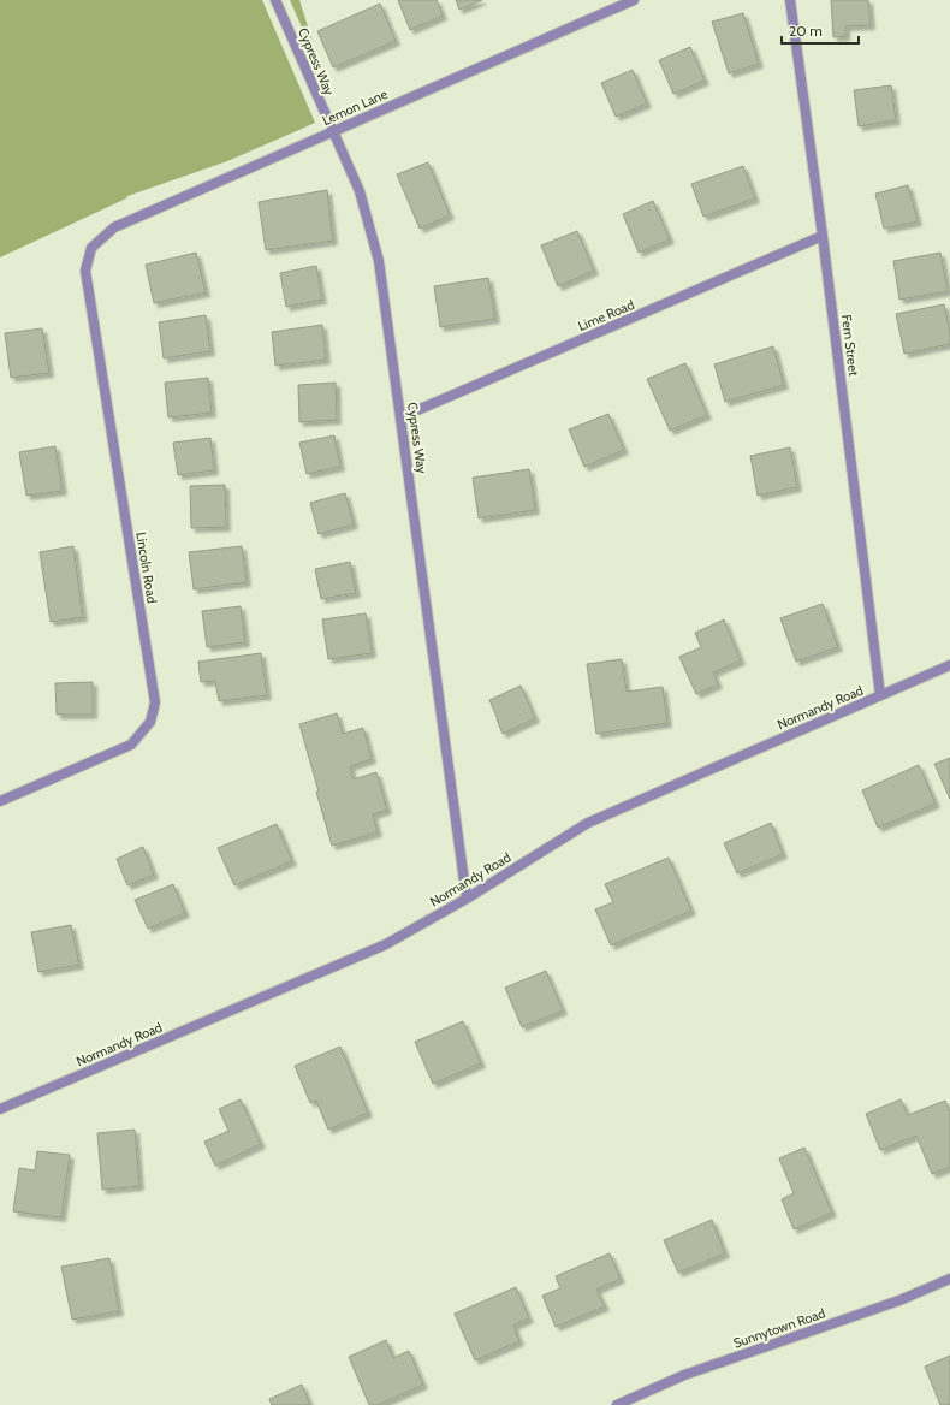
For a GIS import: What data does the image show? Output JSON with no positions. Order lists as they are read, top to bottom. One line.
{"streets":{"street":["Cypress Way","Lemon Lane","Lime Road","Fern Street","Lincoln Road","Normandy Road","Sunnytown Road"]},"crossings":[["Cypress Way","Lemon Lane"],["Cypress Way","Lime Road"],["Cypress Way","Normandy Road"],["Lemon Lane","Lincoln Road"],["Lime Road","Fern Street"],["Fern Street","Normandy Road"]],"scale_bar":"20 m"}
